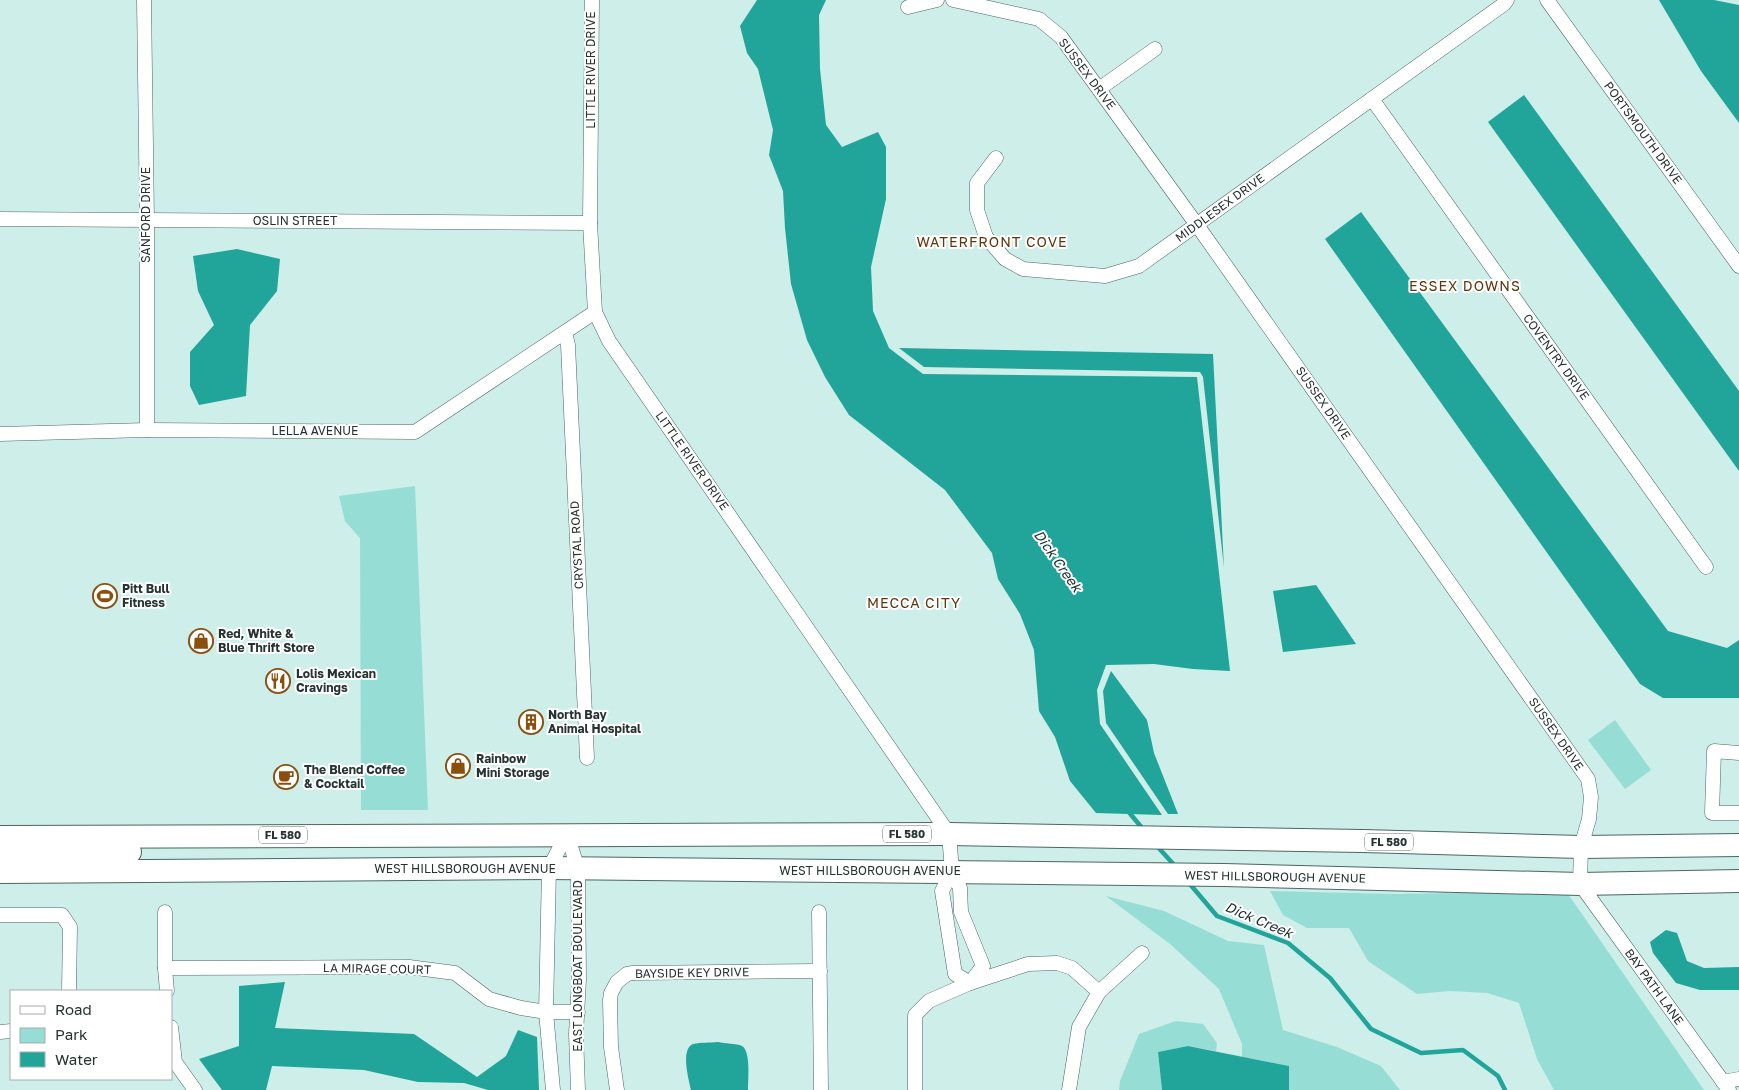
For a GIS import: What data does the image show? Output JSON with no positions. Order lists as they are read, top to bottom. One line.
{"streets":{"main road":["FL 580","WEST HILLSBOROUGH AVENUE"],"street":["LITTLE RIVER DRIVE","SUSSEX DRIVE","PORTSMOUTH DRIVE","MIDDLESEX DRIVE","SANFORD DRIVE","OSLIN STREET","COVENTRY DRIVE","LELLA AVENUE","CRYSTAL ROAD","EAST LONGBOAT BOULEVARD","LA MIRAGE COURT","BAYSIDE KEY DRIVE","BAY PATH LANE"]},"crossings":[["LITTLE RIVER DRIVE","OSLIN STREET"],["LITTLE RIVER DRIVE","LELLA AVENUE"],["LITTLE RIVER DRIVE","FL 580"],["SUSSEX DRIVE","MIDDLESEX DRIVE"],["SUSSEX DRIVE","FL 580"],["SUSSEX DRIVE","WEST HILLSBOROUGH AVENUE"],["SUSSEX DRIVE","BAY PATH LANE"],["MIDDLESEX DRIVE","COVENTRY DRIVE"],["SANFORD DRIVE","OSLIN STREET"],["SANFORD DRIVE","LELLA AVENUE"],["LELLA AVENUE","CRYSTAL ROAD"],["FL 580","EAST LONGBOAT BOULEVARD"],["WEST HILLSBOROUGH AVENUE","EAST LONGBOAT BOULEVARD"],["WEST HILLSBOROUGH AVENUE","BAY PATH LANE"],["EAST LONGBOAT BOULEVARD","LA MIRAGE COURT"]],"districts":["WATERFRONT COVE","ESSEX DOWNS","MECCA CITY"],"water":["Dick Creek"],"places":{"sports":["Pitt Bull Fitness"],"shop":["Red, White & Blue Thrift Store","Rainbow Mini Storage"],"restaurant":["Lolis Mexican Cravings"],"building":["North Bay Animal Hospital"],"cafe":["The Blend Coffee & Cocktail"]},"legend":["Road","Park","Water"]}
